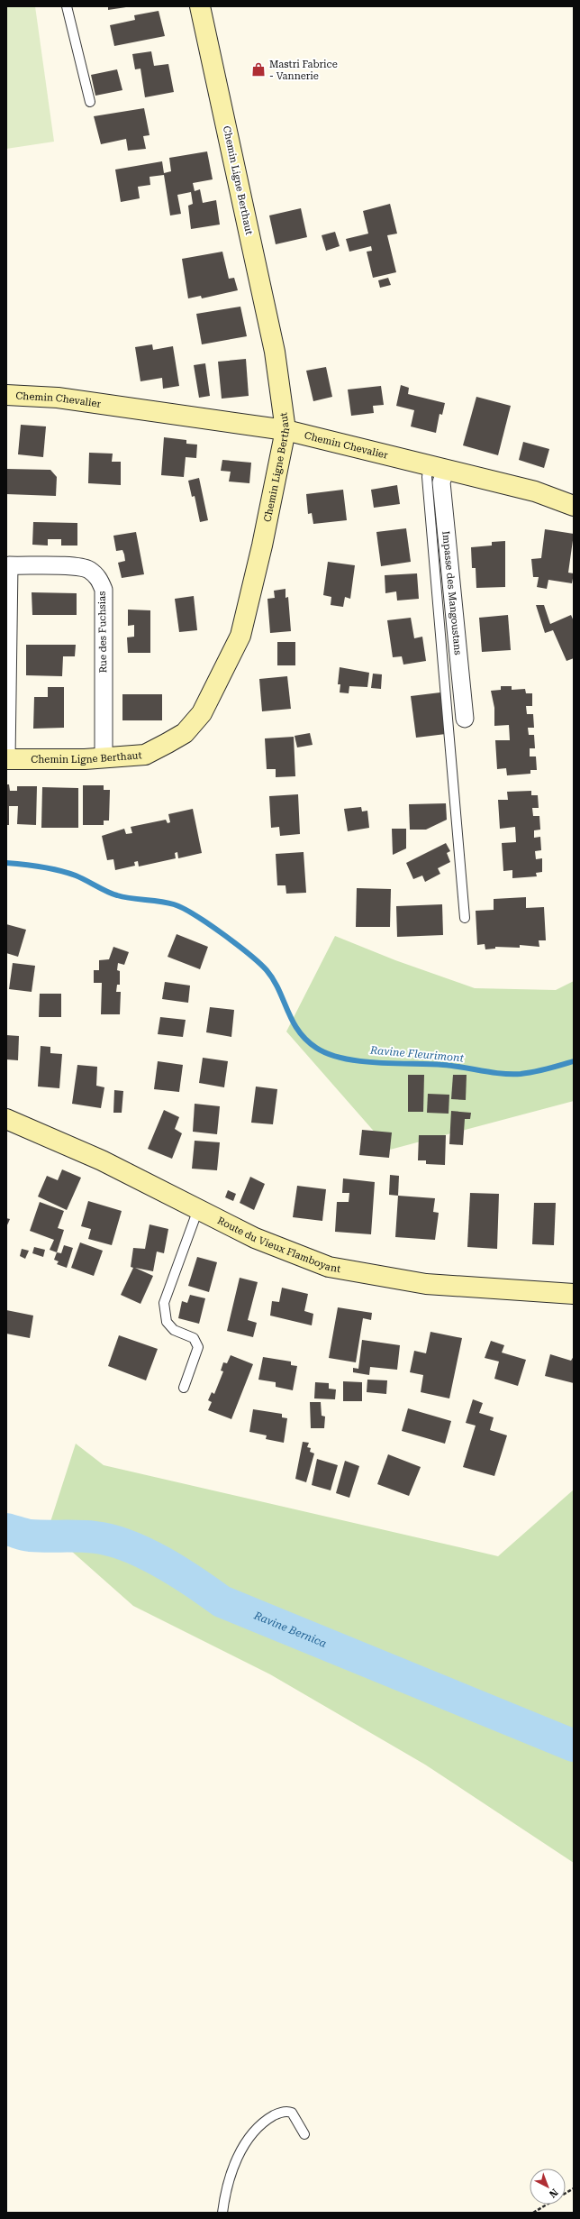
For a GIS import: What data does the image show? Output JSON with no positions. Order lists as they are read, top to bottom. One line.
{"streets":{"street":["Chemin Ligne Berthaut","Chemin Chevalier","Impasse des Mangoustans","Rue des Fuchsias","Route du Vieux Flamboyant"]},"crossings":[["Chemin Ligne Berthaut","Chemin Chevalier"],["Chemin Ligne Berthaut","Rue des Fuchsias"],["Chemin Chevalier","Impasse des Mangoustans"]],"water":["Ravine Fleurimont","Ravine Bernica"],"places":{"shop":["Mastri Fabrice - Vannerie"]},"north":"bottom right"}
